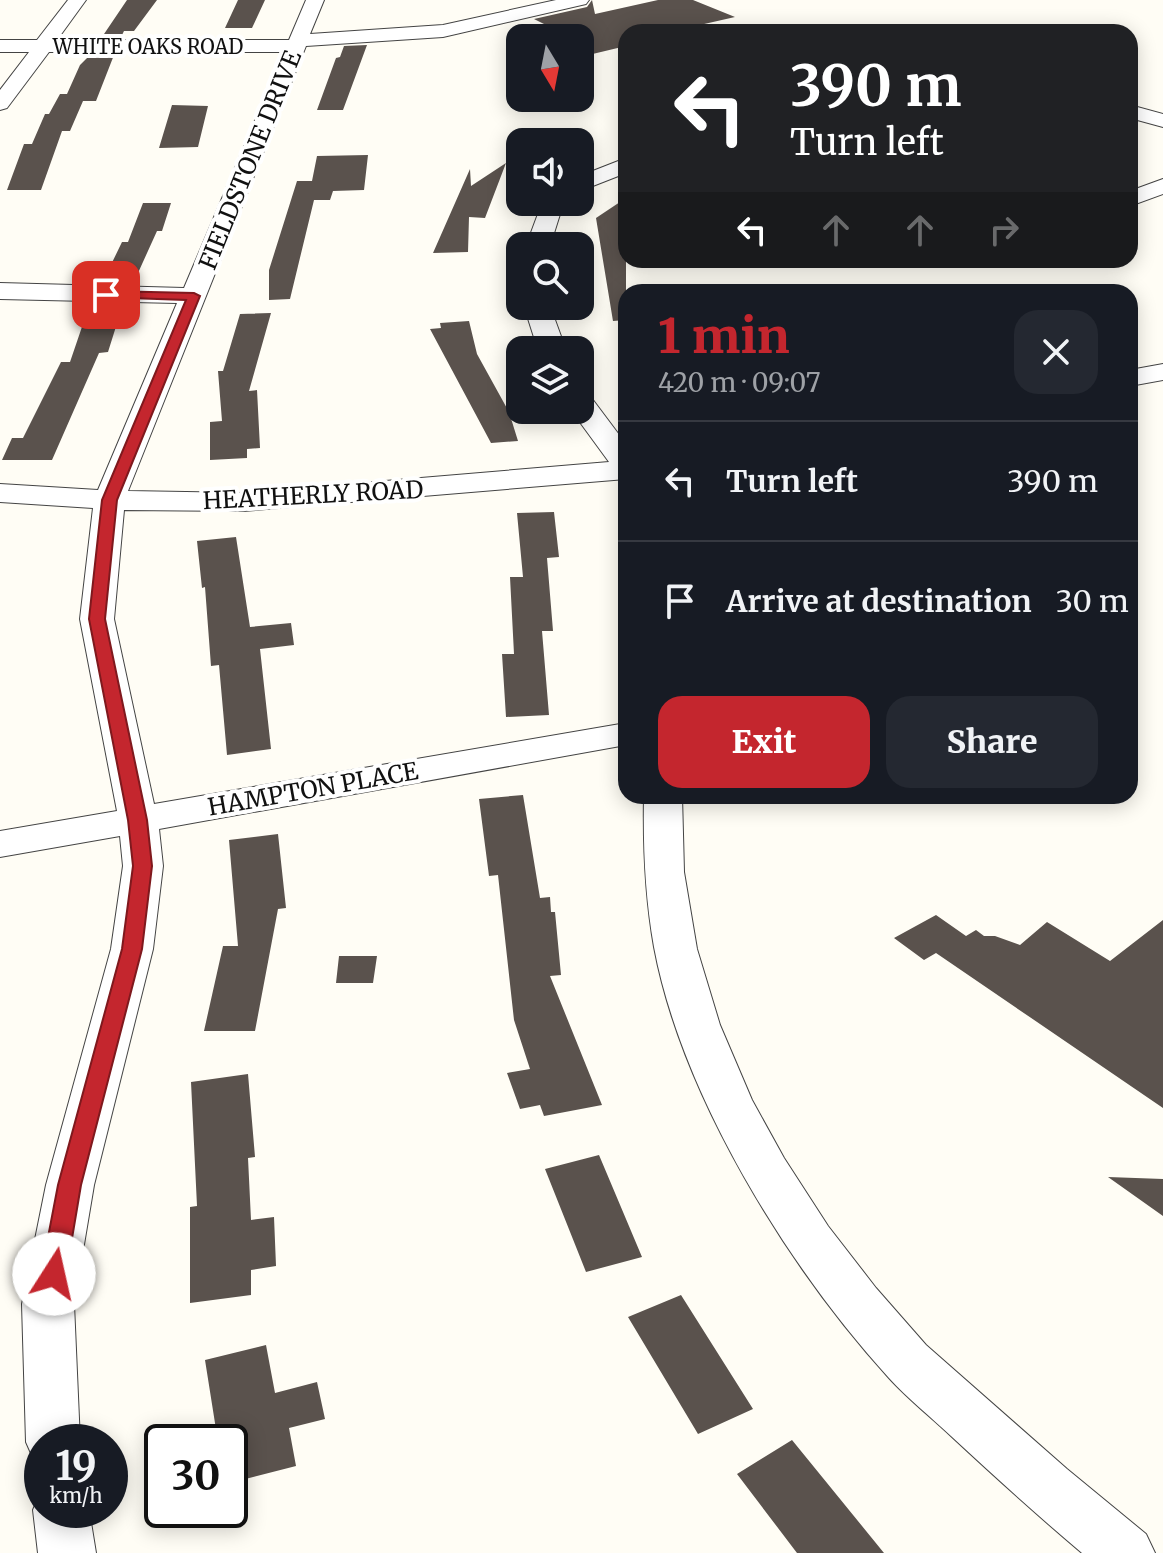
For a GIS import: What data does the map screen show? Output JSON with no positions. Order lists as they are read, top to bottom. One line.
{"streets":{"street":["WHITE OAKS ROAD","FIELDSTONE DRIVE","HEATHERLY ROAD","HAMPTON PLACE"]},"crossings":[["WHITE OAKS ROAD","FIELDSTONE DRIVE"],["FIELDSTONE DRIVE","HEATHERLY ROAD"],["FIELDSTONE DRIVE","HAMPTON PLACE"]],"north":"bottom","page":{"turn":["390 m","Turn left"],"heading":["1 min","420 m · 09:07"],"list":[{"name":"Turn left","value":"390 m"},{"name":"Arrive at destination","value":"30 m"}],"buttons":["Exit","Share"],"speed":"19 km/h","limit":"30"}}
